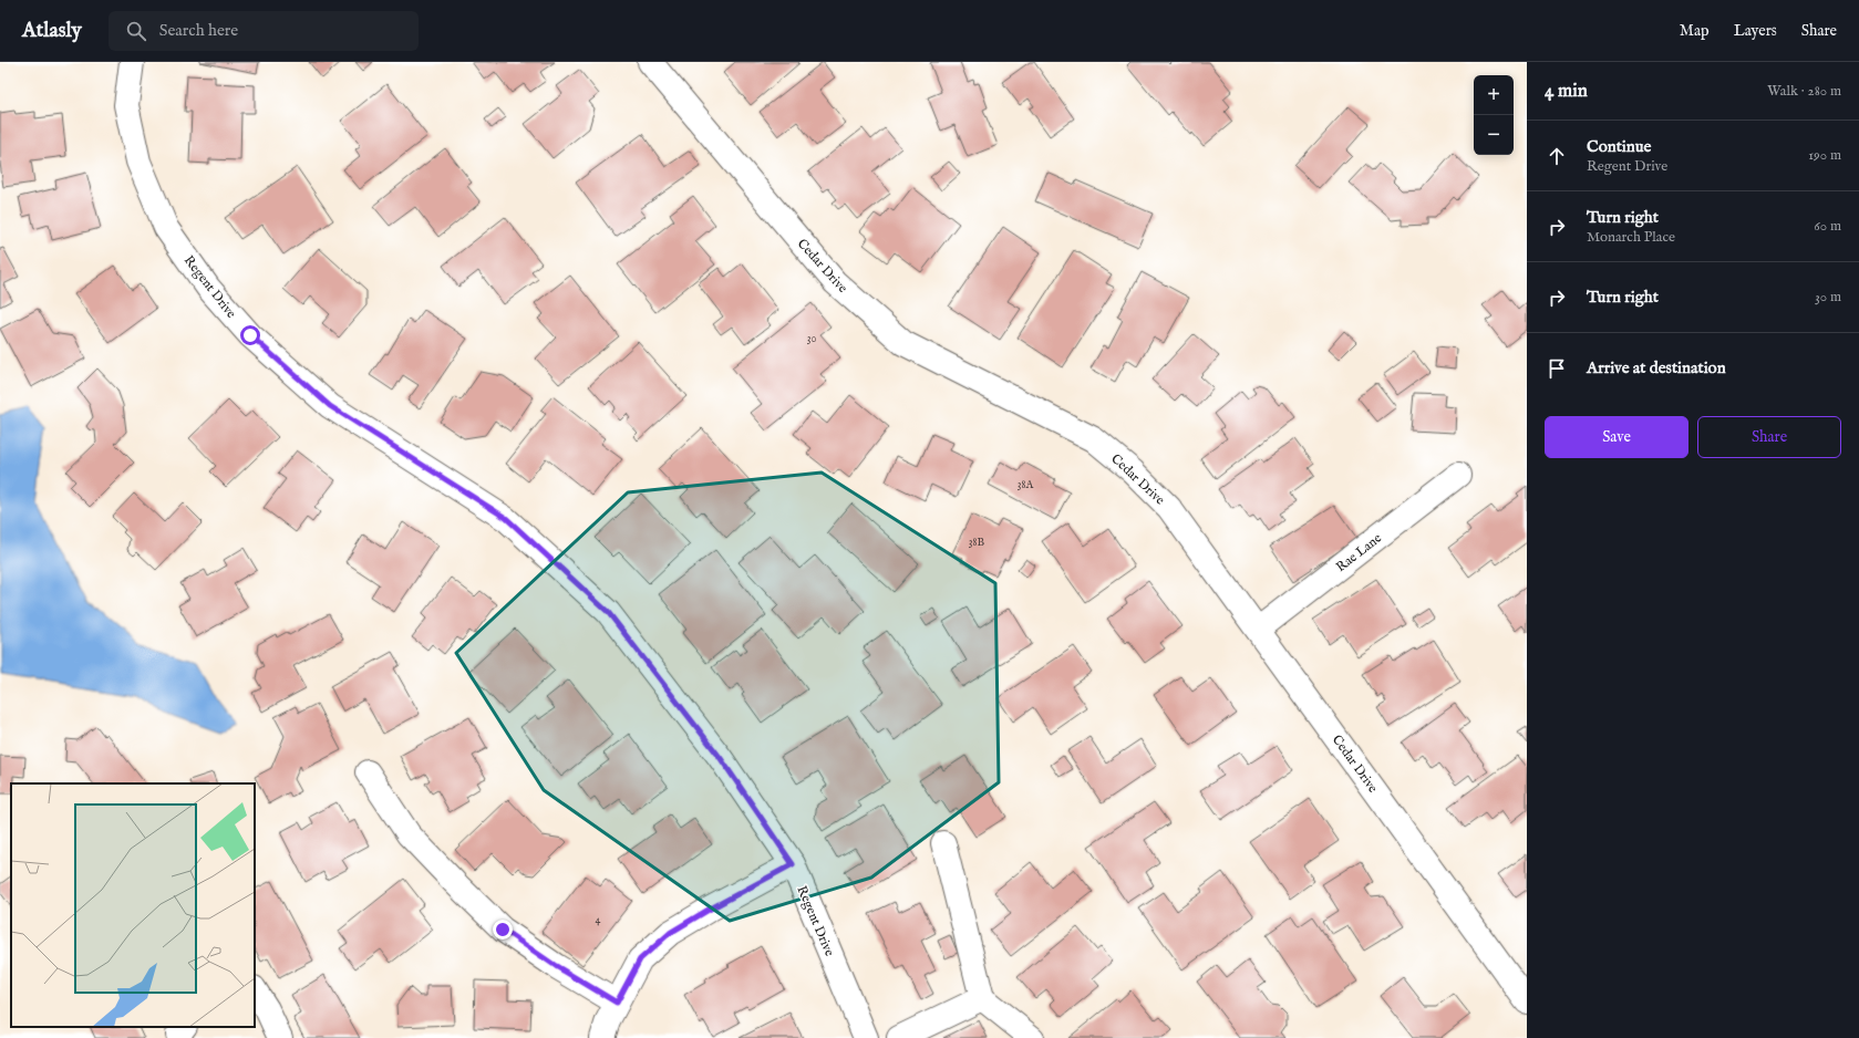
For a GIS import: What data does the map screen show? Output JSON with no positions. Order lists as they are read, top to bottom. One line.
{"streets":{"street":["Cedar Drive","Regent Drive","Rae Lane"]},"crossings":[["Cedar Drive","Rae Lane"]],"house_numbers":["30","38A","38B","4"],"page":{"header":"Atlasly","search":"Search here","nav":["Map","Layers","Share"],"heading":["4 min","Walk · 280 m"],"map_buttons":["+","−"],"list":[["Continue","Regent Drive","190 m"],["Turn right","Monarch Place","60 m"],["Turn right","30 m"],"Arrive at destination"],"buttons":["Save","Share"]}}
